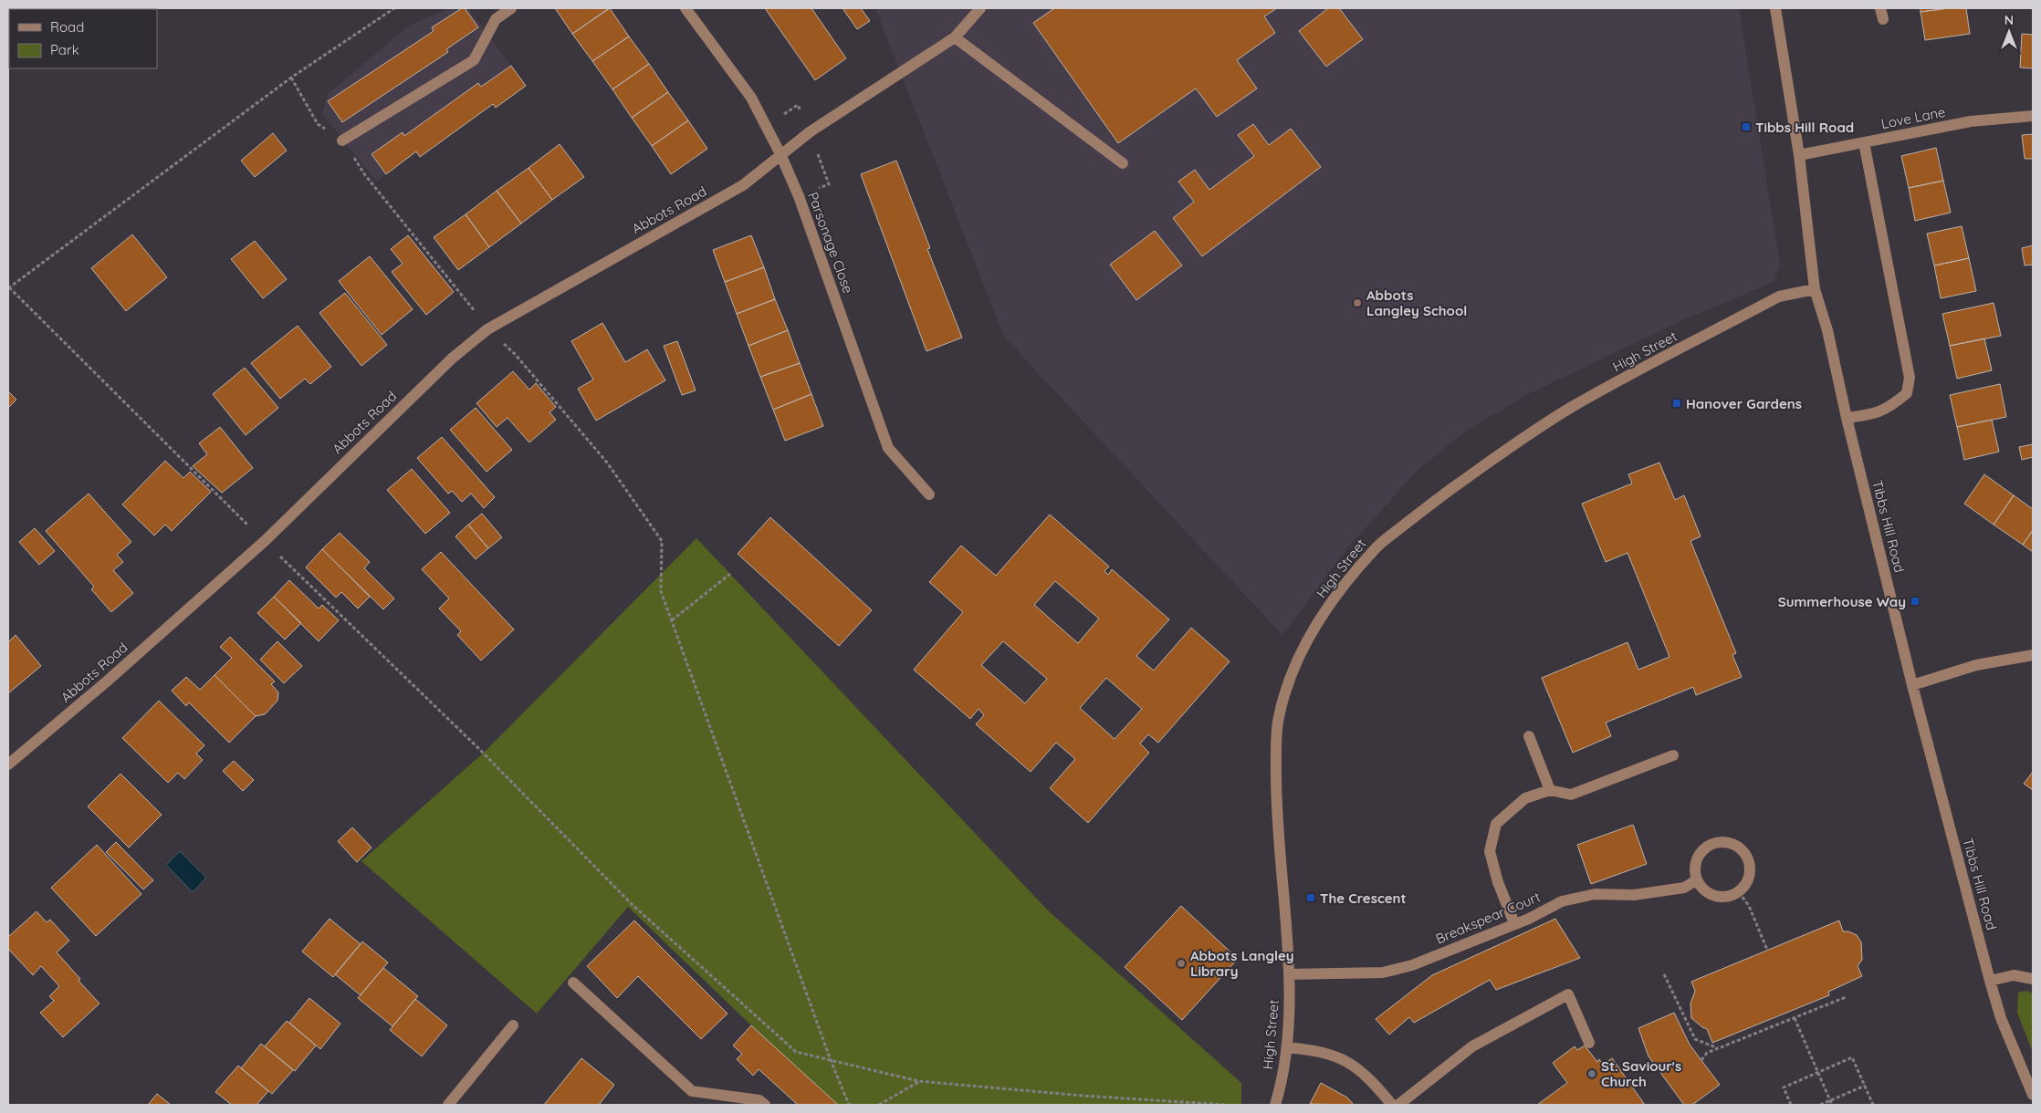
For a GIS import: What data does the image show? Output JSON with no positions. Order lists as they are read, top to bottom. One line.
{"streets":{"street":["Love Lane","Abbots Road","Parsonage Close","High Street","Tibbs Hill Road","Breakspear Court"]},"crossings":[["Love Lane","Tibbs Hill Road"],["Abbots Road","Parsonage Close"],["High Street","Tibbs Hill Road"],["High Street","Breakspear Court"]],"places":{"transit":["Tibbs Hill Road","Hanover Gardens","Summerhouse Way","The Crescent"],"other":["Abbots Langley School","Abbots Langley Library","St. Saviour's Church"]},"legend":["Road","Park"],"north":"top"}
